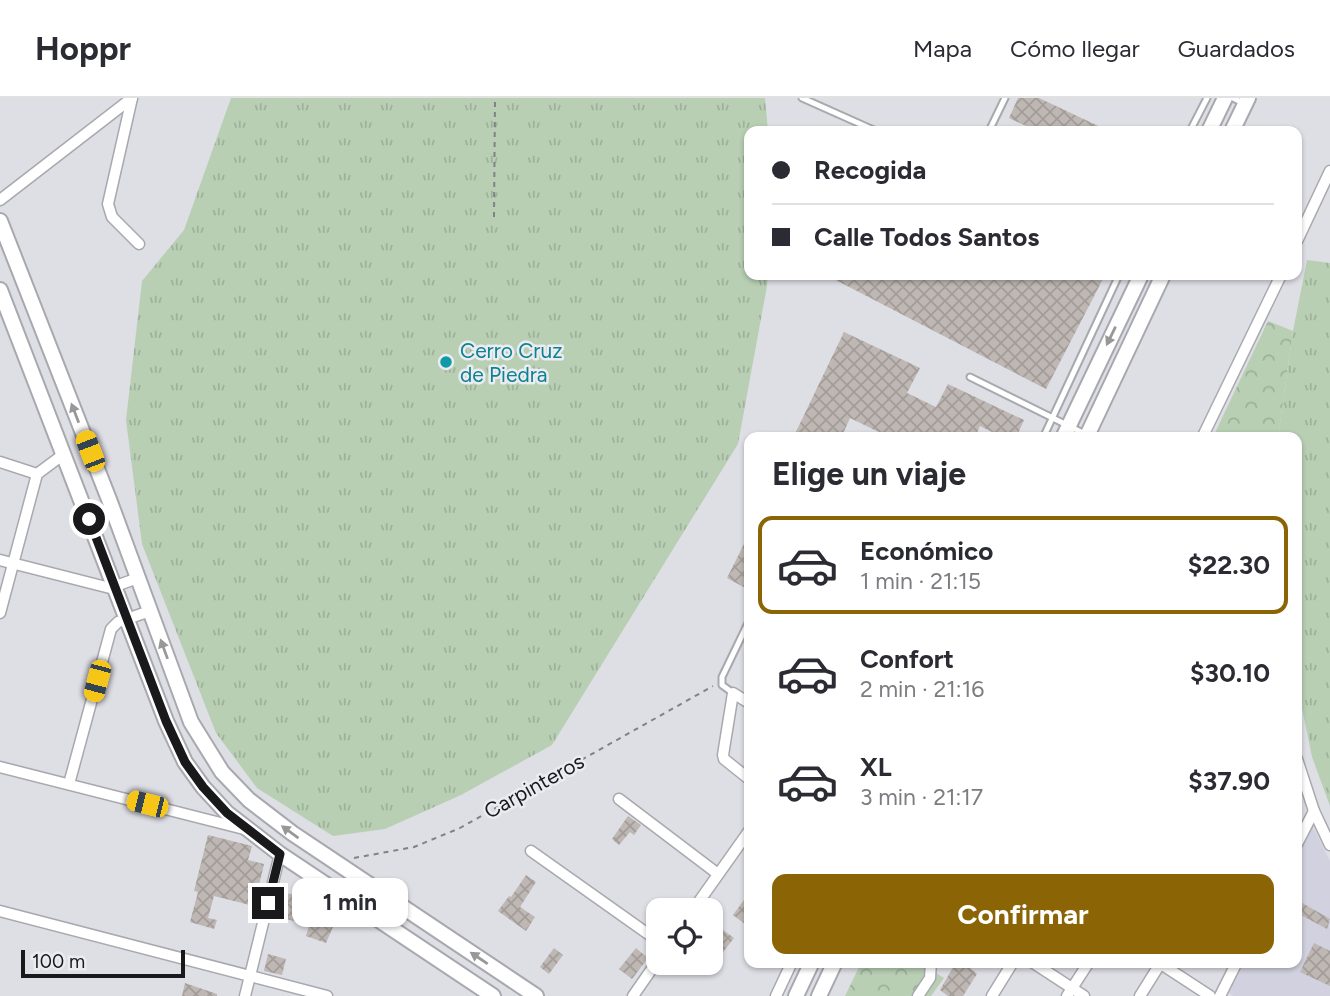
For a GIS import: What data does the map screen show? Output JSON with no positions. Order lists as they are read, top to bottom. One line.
{"streets":{"path":["Carpinteros"]},"places":["Cerro Cruz de Piedra"],"scale_bar":"100 m","page":{"header":"Hoppr","nav":["Mapa","Cómo llegar","Guardados"],"banner":["Recogida","Calle Todos Santos"],"heading":"Elige un viaje","list":[{"name":"Económico","note":"1 min · 21:15","value":"$22.30"},{"name":"Confort","note":"2 min · 21:16","value":"$30.10"},{"name":"XL","note":"3 min · 21:17","value":"$37.90"}],"buttons":"Confirmar","bubble":"1 min","scale":"100 m"}}
